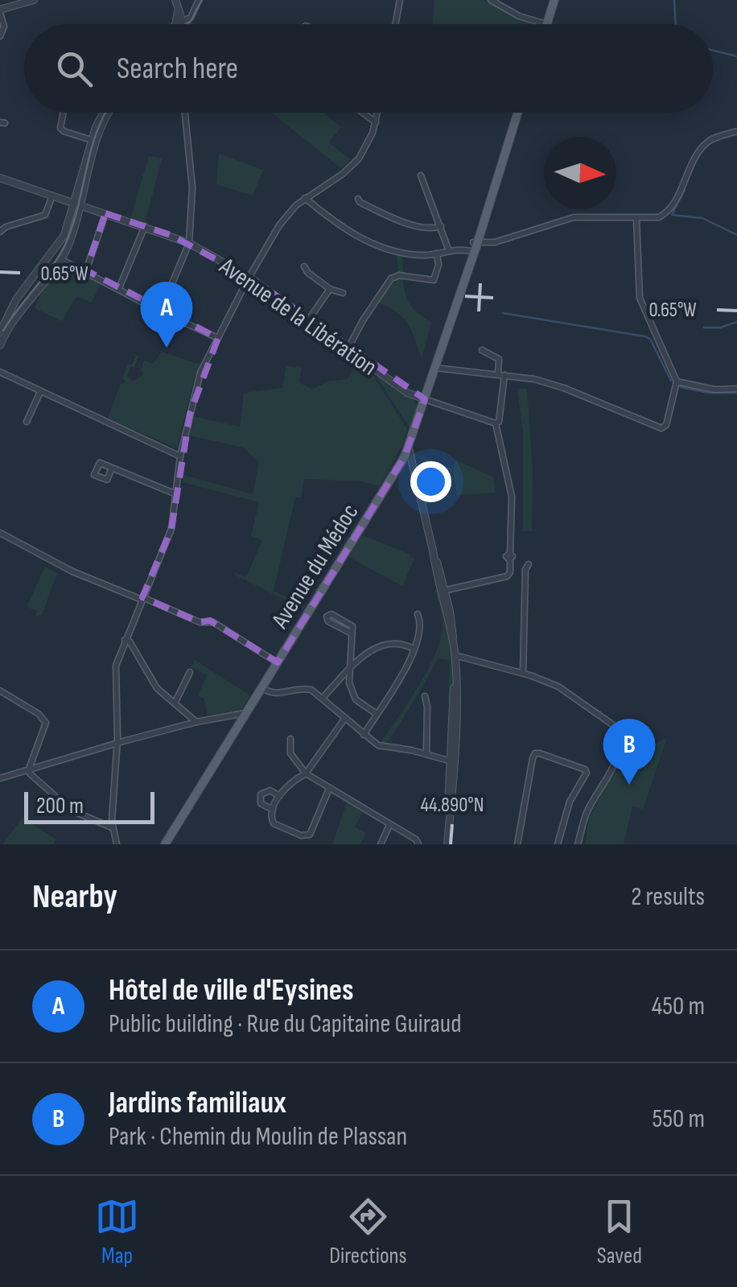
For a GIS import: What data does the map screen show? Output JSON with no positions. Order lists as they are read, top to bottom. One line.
{"streets":{"main road":["Avenue du Médoc"],"street":["Avenue de la Libération"]},"crossings":[["Avenue de la Libération","Avenue du Médoc"]],"scale_bar":"200 m","north":"right","page":{"search":"Search here","pins":["A","B"],"scale":"200 m","heading":["Nearby","2 results"],"list":[{"mark":"A","name":"Hôtel de ville d'Eysines","note":"Public building · Rue du Capitaine Guiraud","value":"450 m"},{"mark":"B","name":"Jardins familiaux","note":"Park · Chemin du Moulin de Plassan","value":"550 m"}],"nav":["Map","Directions","Saved"]},"coordinates":["0.65°W","44.890°N"]}
